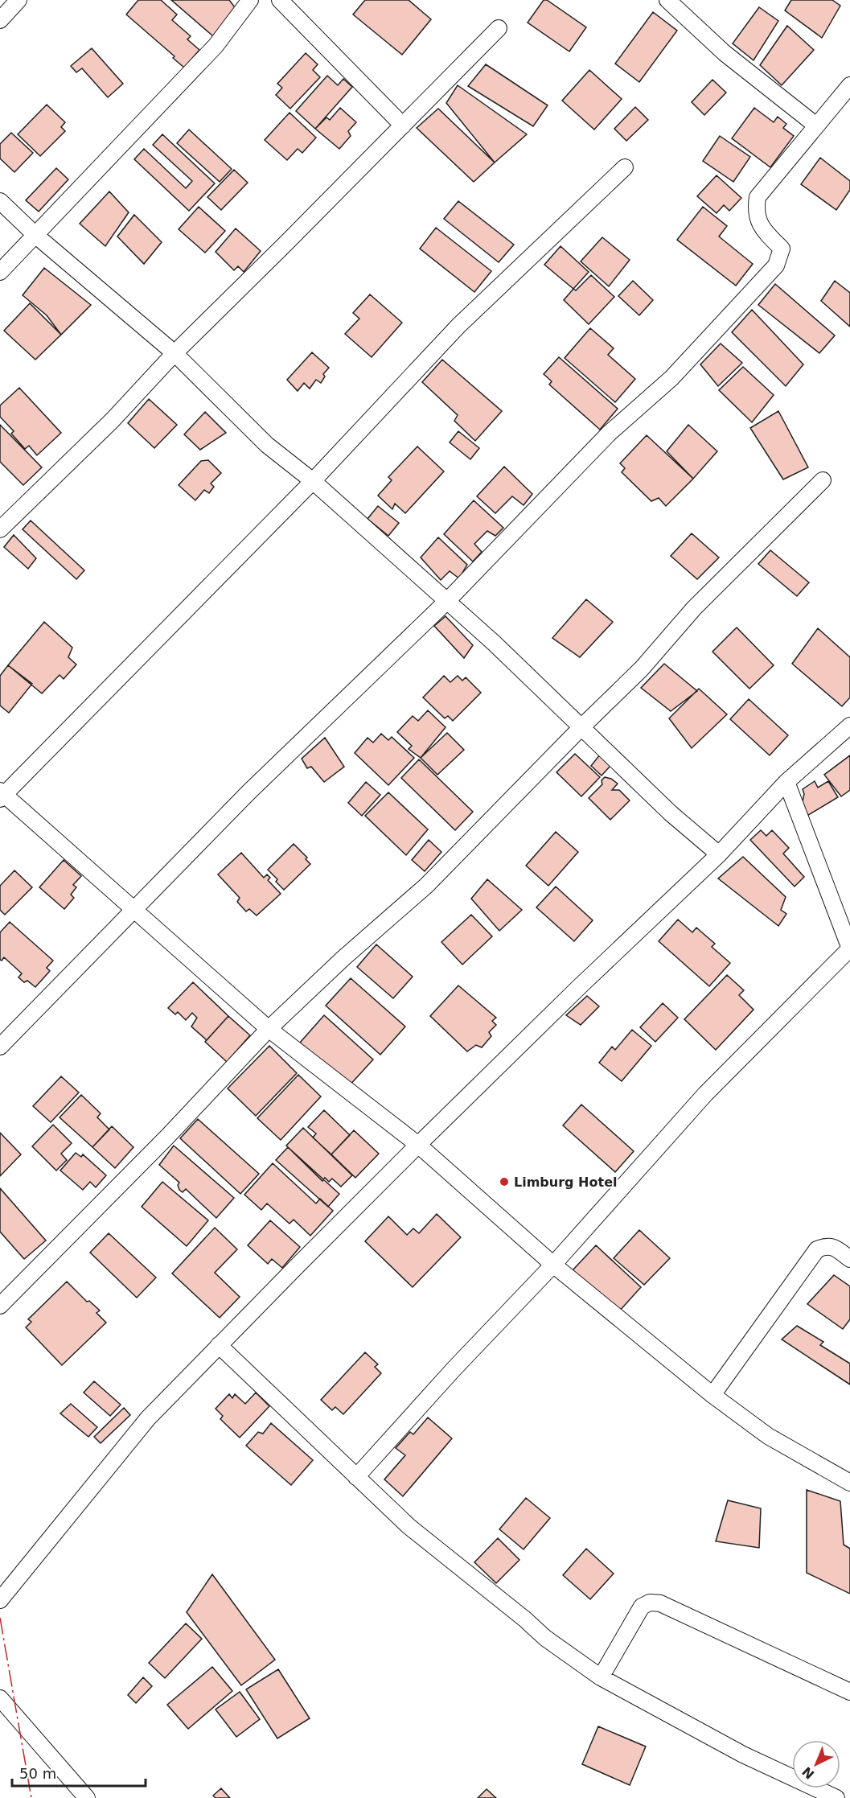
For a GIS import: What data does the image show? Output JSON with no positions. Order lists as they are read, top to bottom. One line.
{"places":["Limburg Hotel"],"scale_bar":"50 m","north":"bottom left"}
